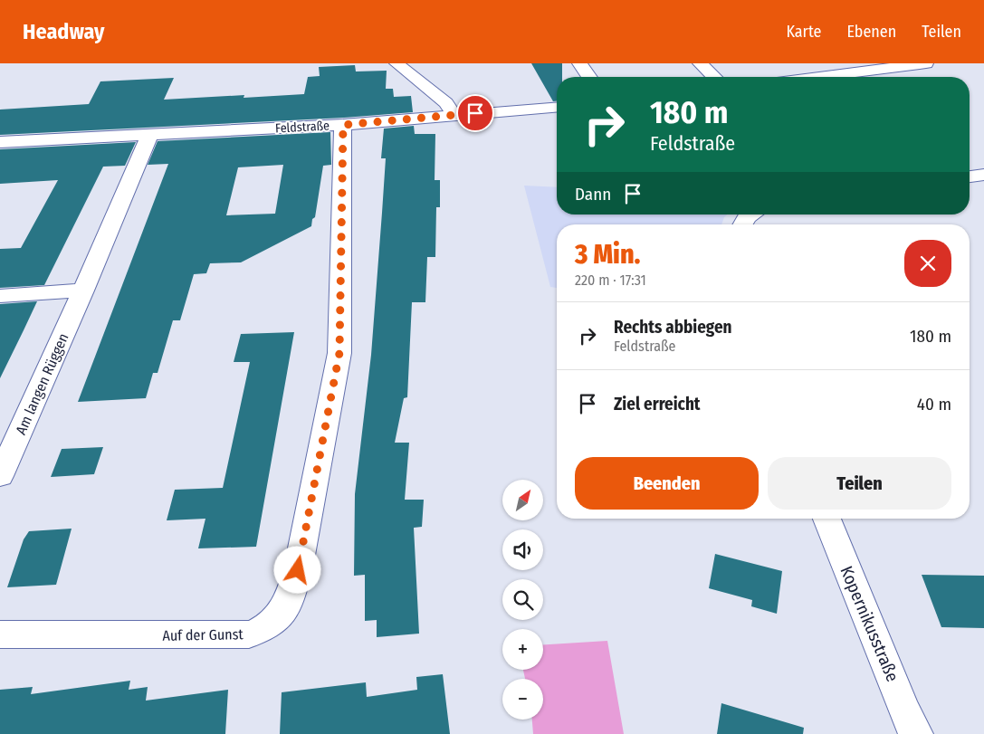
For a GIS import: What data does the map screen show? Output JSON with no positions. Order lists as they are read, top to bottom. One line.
{"streets":{"street":["Feldstraße","Am langen Rüggen","Kopernikusstraße","Auf der Gunst"]},"crossings":[["Feldstraße","Am langen Rüggen"],["Feldstraße","Auf der Gunst"]],"north":"top right","page":{"header":"Headway","nav":["Karte","Ebenen","Teilen"],"turn":["180 m","Feldstraße"],"then":"Dann","heading":["3 Min.","220 m · 17:31"],"list":[{"name":"Rechts abbiegen","note":"Feldstraße","value":"180 m"},{"name":"Ziel erreicht","value":"40 m"}],"buttons":["Beenden","Teilen"],"map_buttons":["+","−"]}}
